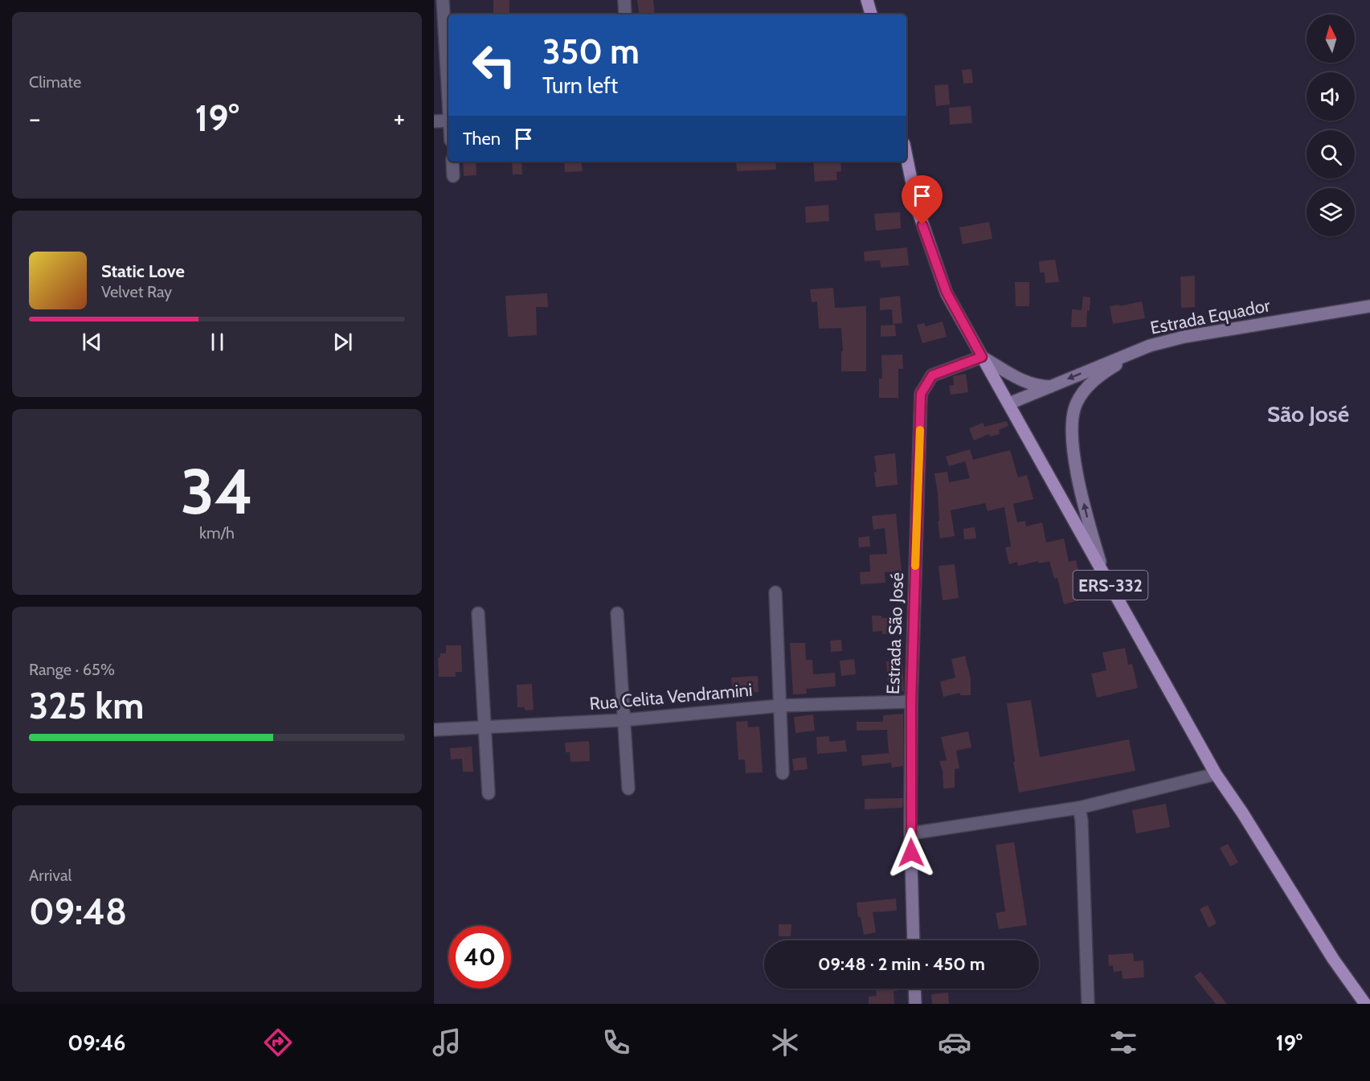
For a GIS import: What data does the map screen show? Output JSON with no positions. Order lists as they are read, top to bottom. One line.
{"streets":{"main road":["ERS-332"],"street":["Estrada Equador","Estrada São José","Rua Celita Vendramini"]},"crossings":[["Estrada Equador","ERS-332"],["ERS-332","Estrada São José"],["Estrada São José","Rua Celita Vendramini"]],"districts":["São José"],"north":"top","page":{"tile":["Climate",["34","km/h"],["Range · 65%","325 km"],["Arrival","09:48"]],"turn":["350 m","Turn left"],"heat":["−","19°","+"],"then":"Then","song":["Static Love","Velvet Ray"],"limit":"40","trip":"09:48 · 2 min · 450 m","tabs":["09:46","19°"]}}
